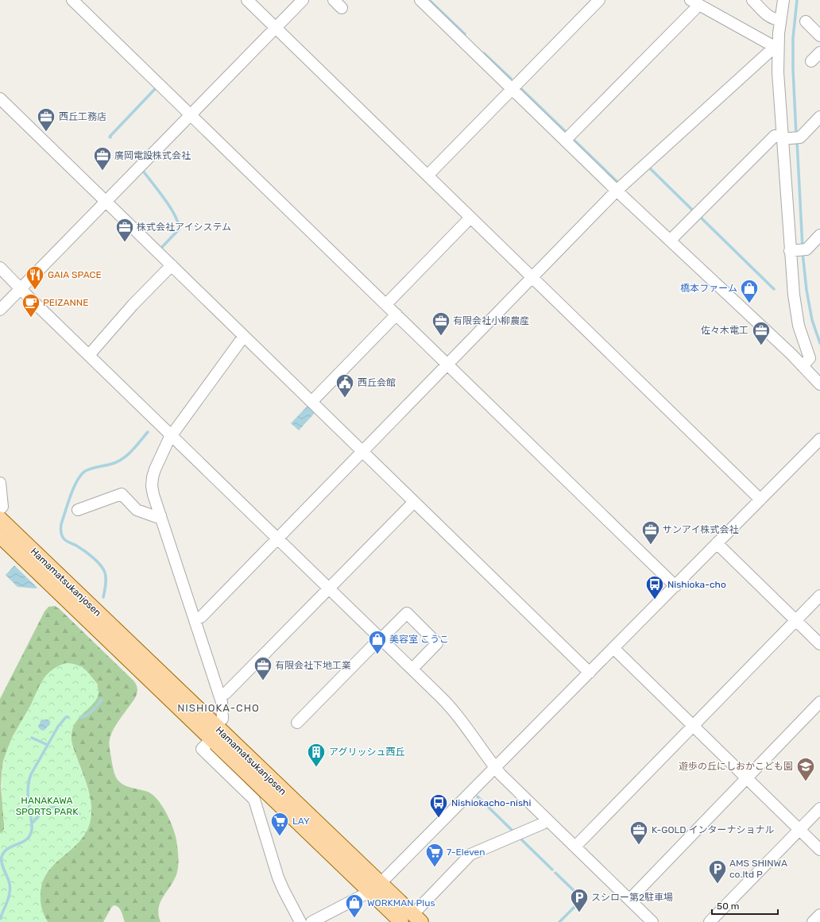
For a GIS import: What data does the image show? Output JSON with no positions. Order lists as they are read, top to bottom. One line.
{"streets":{"main road":["Hamamatsukanjosen"]},"districts":["NISHIOKA-CHO"],"parks":["HANAKAWA SPORTS PARK"],"places":{"office":["西丘工務店","廣岡電設株式会社","株式会社アイシステム","有限会社小柳農産","佐々木電工","サンアイ株式会社","有限会社下地工業","K-GOLD インターナショナル"],"restaurant":["GAIA SPACE"],"shop":["橋本ファーム","美容室 こうこ","WORKMAN Plus"],"cafe":["PEIZANNE"],"public building":["西丘会館"],"bus stop":["Nishioka-cho","Nishiokacho-nishi"],"building":["アグリッシュ西丘"],"school or university":["遊歩の丘にしおかこども園"],"supermarket":["LAY","7-Eleven"],"parking":["AMS SHINWA co.ltd P","スシロー第2駐車場"]},"scale_bar":"50 m"}
